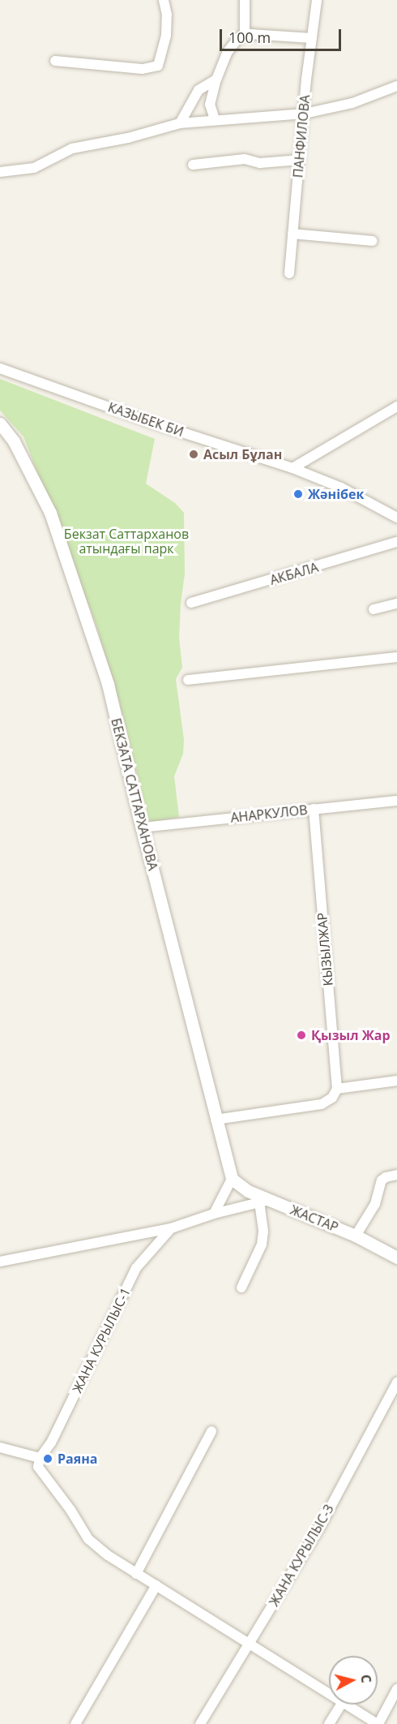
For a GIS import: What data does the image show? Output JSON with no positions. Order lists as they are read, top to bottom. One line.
{"streets":{"street":["ПАНФИЛОВА","КАЗЫБЕК БИ","АКБАЛА","БЕКЗАТА САТТАРХАНОВА","АНАРКУЛОВ","КЫЗЫЛЖАР","ЖАСТАР","ЖАНА КУРЫЛЫС-1","ЖАНА КУРЫЛЫС-3"]},"crossings":[["БЕКЗАТА САТТАРХАНОВА","АНАРКУЛОВ"],["БЕКЗАТА САТТАРХАНОВА","ЖАСТАР"],["АНАРКУЛОВ","КЫЗЫЛЖАР"]],"parks":["Бекзат Саттарханов атындағы парк"],"places":["Асыл Бұлан","Жәнібек","Қызыл Жар","Раяна"],"scale_bar":"100 m","north":"right"}
